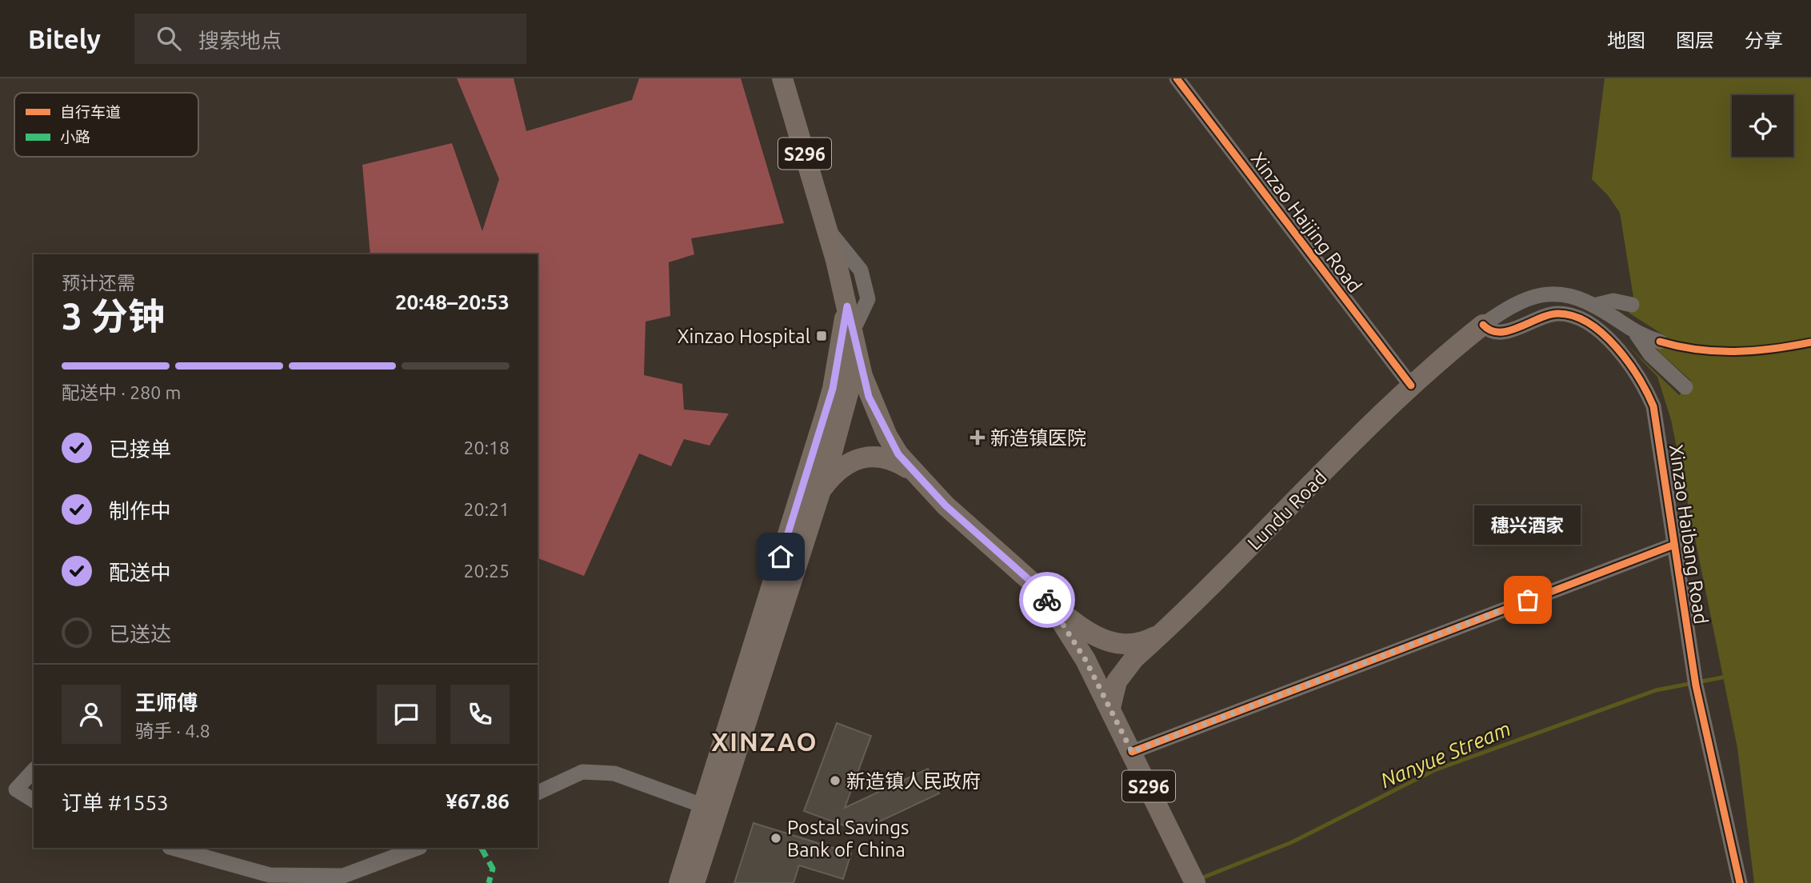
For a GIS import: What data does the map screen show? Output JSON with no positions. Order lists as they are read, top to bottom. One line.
{"streets":{"main road":["S296","Lundu Road"],"street":["Xinzao Haijing Road","Xinzao Haibang Road"]},"crossings":[["S296","Lundu Road"],["Xinzao Haijing Road","Lundu Road"],["Lundu Road","Xinzao Haibang Road"]],"districts":["XINZAO"],"water":["Nanyue Stream"],"places":{"transit":["Xinzao Hospital"],"health":["新造镇医院"],"other":["穗兴酒家","新造镇人民政府","Postal Savings Bank of China"]},"legend":["自行车道","小路"],"page":{"header":"Bitely","search":"搜索地点","nav":["地图","图层","分享"],"heading":["3 分钟","预计还需","20:48–20:53"],"panel":["王师傅","骑手 · 4.8","订单 #1553","¥67.86"],"bar":"配送中 · 280 m","list":[["已接单","20:18"],["制作中","20:21"],["配送中","20:25"],"已送达"],"bubble":"穗兴酒家"}}
